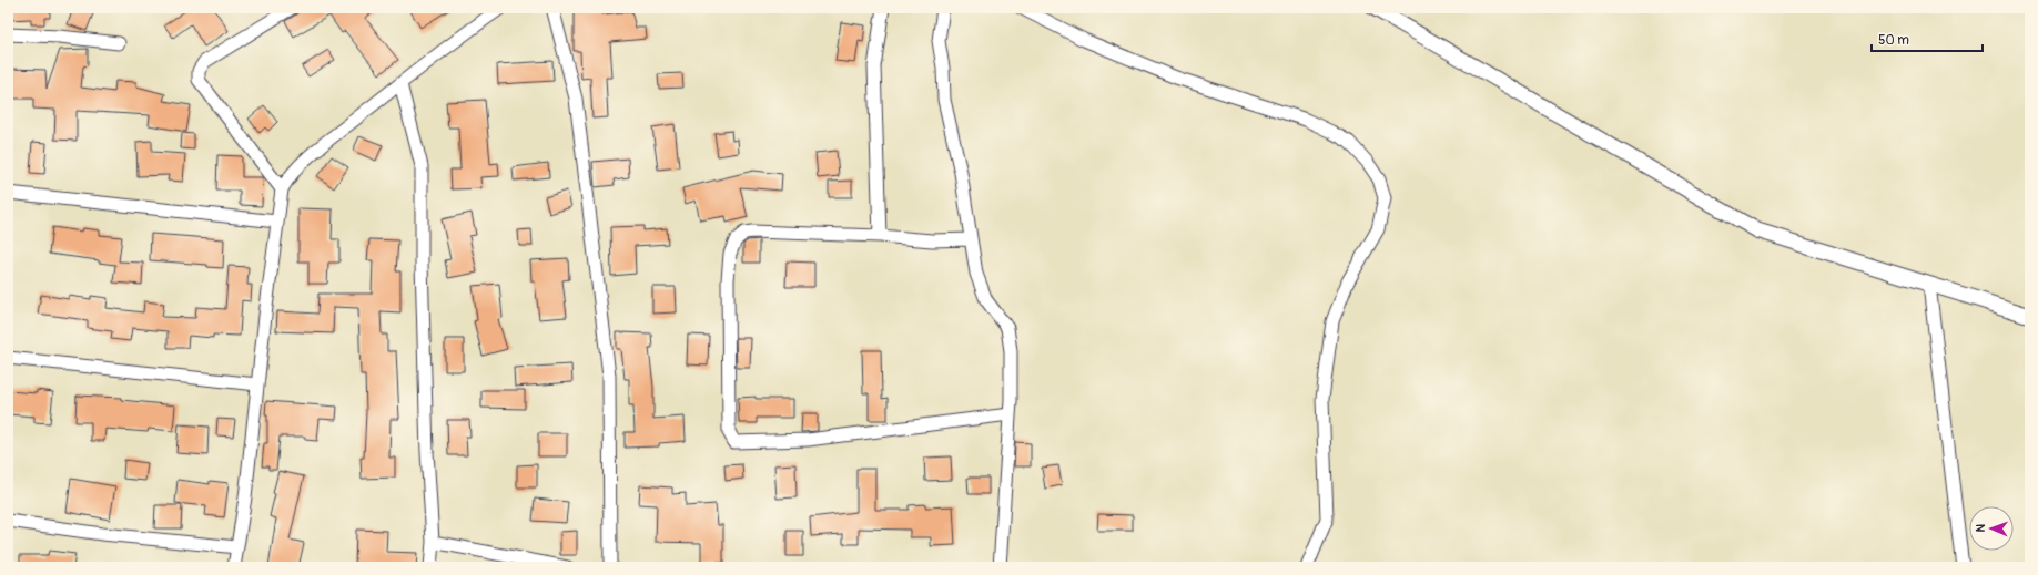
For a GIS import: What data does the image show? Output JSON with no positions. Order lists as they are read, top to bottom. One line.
{"scale_bar":"50 m","north":"left"}
